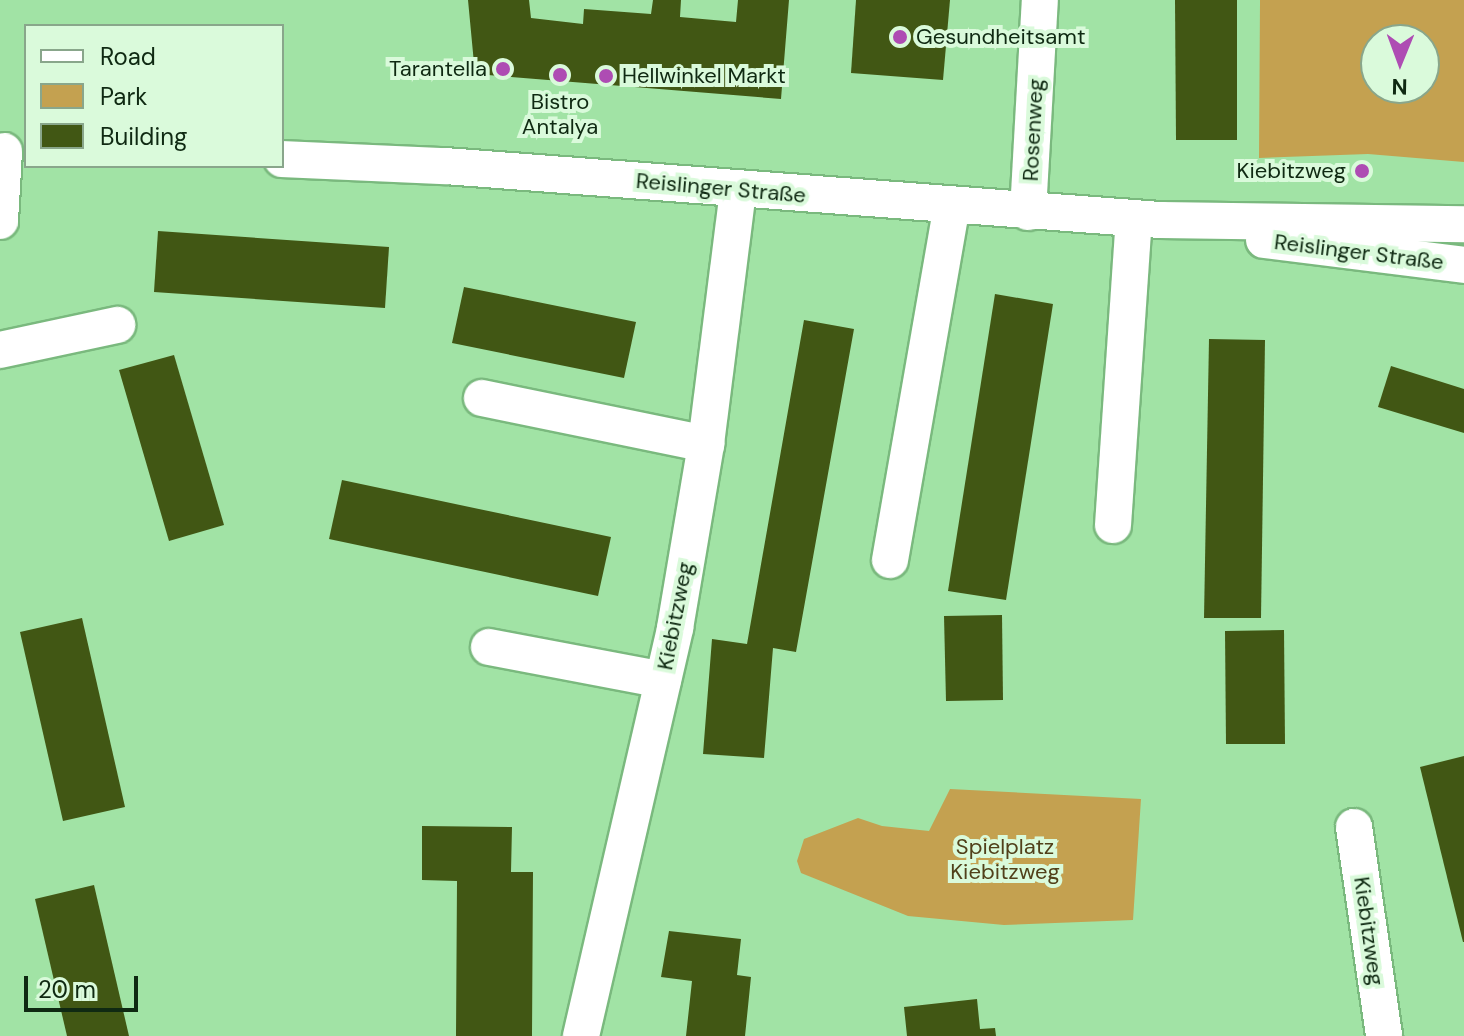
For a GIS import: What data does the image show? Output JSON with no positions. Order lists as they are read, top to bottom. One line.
{"streets":{"street":["Rosenweg","Reislinger Straße","Kiebitzweg"]},"crossings":[["Rosenweg","Reislinger Straße"],["Reislinger Straße","Kiebitzweg"]],"parks":["Spielplatz Kiebitzweg"],"places":["Gesundheitsamt","Tarantella","Bistro Antalya","Hellwinkel Markt","Kiebitzweg"],"legend":["Road","Park","Building"],"scale_bar":"20 m","north":"bottom"}
